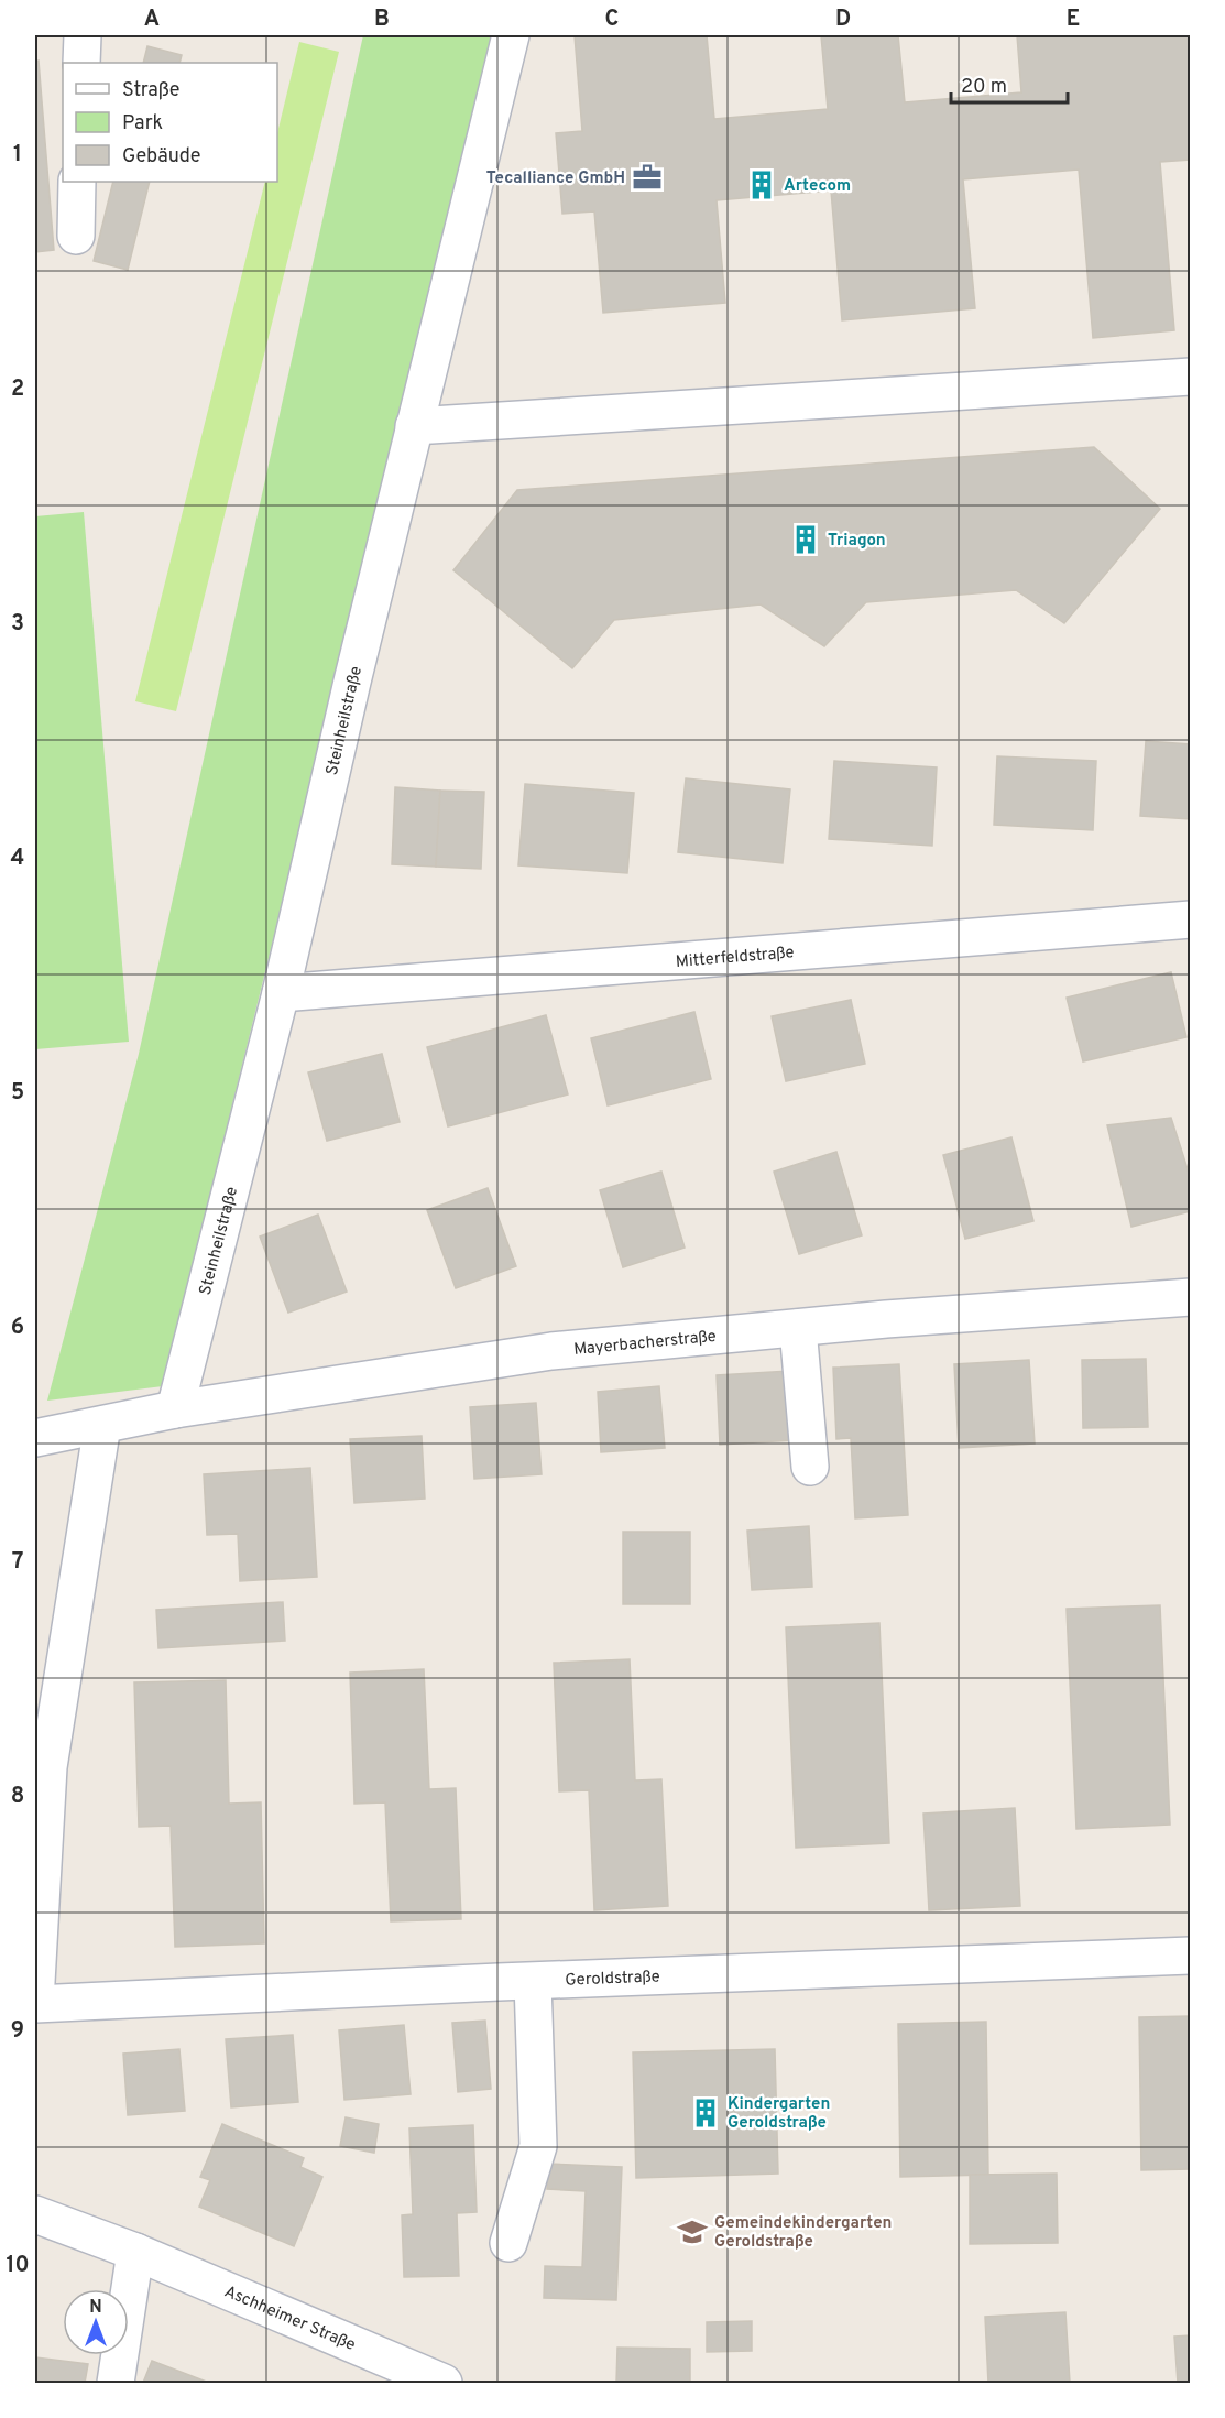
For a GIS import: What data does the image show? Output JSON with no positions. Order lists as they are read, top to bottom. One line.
{"streets":{"street":["Steinheilstraße","Mitterfeldstraße","Mayerbacherstraße","Geroldstraße","Aschheimer Straße"]},"crossings":[["Steinheilstraße","Mitterfeldstraße"],["Steinheilstraße","Mayerbacherstraße"]],"places":{"office":["Tecalliance GmbH"],"building":["Artecom","Triagon","Kindergarten Geroldstraße"],"school or university":["Gemeindekindergarten Geroldstraße"]},"legend":["Straße","Park","Gebäude"],"scale_bar":"20 m","north":"top","grid":{"columns":["A","B","C","D","E"],"rows":["1","2","3","4","5","6","7","8","9","10"]}}
